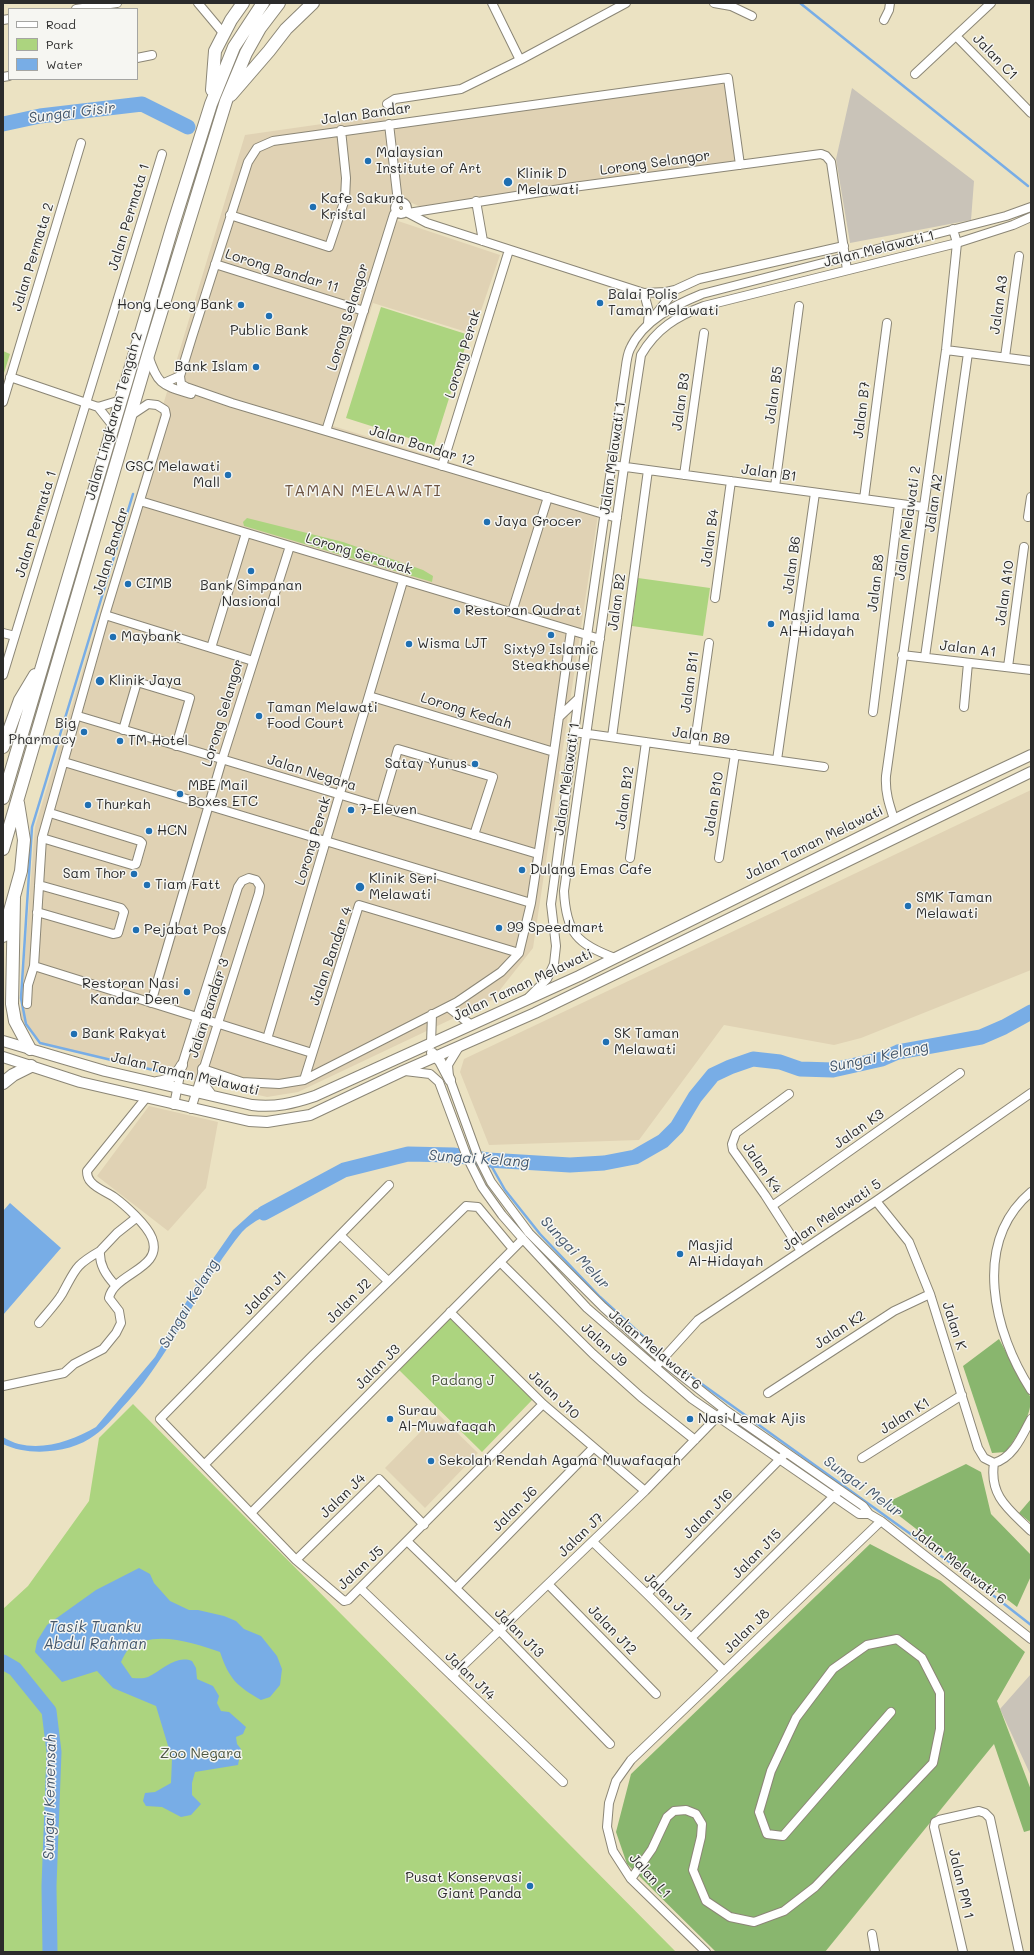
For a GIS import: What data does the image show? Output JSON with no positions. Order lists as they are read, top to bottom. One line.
{"streets":{"highway":["Jalan Lingkaran Tengah 2"],"main road":["Jalan Taman Melawati"],"street":["Jalan C1","Jalan Bandar","Lorong Selangor","Jalan Permata 1","Jalan Melawati 1","Jalan Permata 2","Lorong Bandar 11","Jalan A3","Lorong Perak","Jalan B5","Jalan B3","Jalan B7","Jalan Bandar 12","Jalan B1","Jalan A2","Jalan Melawati 2","Jalan B4","Lorong Serawak","Jalan B6","Jalan B8","Jalan A10","Jalan B2","Jalan A1","Jalan B11","Lorong Kedah","Jalan B9","Jalan Negara","Jalan B12","Jalan B10","Jalan Bandar 4","Jalan Bandar 3","Jalan K3","Jalan K4","Jalan Melawati 5","Jalan J1","Jalan J2","Jalan K","Jalan K2","Jalan J9","Jalan Melawati 6","Jalan J3","Jalan J10","Jalan K1","Jalan J4","Jalan J6","Jalan J16","Jalan J7","Jalan J15","Jalan J5","Jalan J11","Jalan J12","Jalan J8","Jalan J13","Jalan J14","Jalan L1","Jalan PM 1"]},"crossings":[["Jalan Bandar","Lorong Selangor"],["Jalan Bandar","Lorong Bandar 11"],["Jalan Bandar","Jalan Lingkaran Tengah 2"],["Jalan Bandar","Lorong Serawak"],["Jalan Bandar","Jalan Negara"],["Lorong Selangor","Lorong Bandar 11"],["Lorong Selangor","Lorong Perak"],["Lorong Selangor","Jalan Bandar 12"],["Lorong Selangor","Lorong Serawak"],["Lorong Selangor","Jalan Negara"],["Jalan Melawati 1","Jalan Bandar 12"],["Jalan Melawati 1","Jalan B1"],["Jalan Melawati 1","Jalan Melawati 2"],["Jalan Melawati 1","Lorong Serawak"],["Jalan Melawati 1","Jalan B9"],["Jalan Melawati 1","Jalan Taman Melawati"],["Lorong Perak","Jalan Bandar 12"],["Lorong Perak","Lorong Serawak"],["Lorong Perak","Lorong Kedah"],["Lorong Perak","Jalan Negara"],["Jalan B5","Jalan B1"],["Jalan B3","Jalan B1"],["Jalan B7","Jalan B1"],["Jalan B1","Jalan Melawati 2"],["Jalan B1","Jalan B4"],["Jalan B1","Jalan B6"],["Jalan B1","Jalan B8"],["Jalan B1","Jalan B2"],["Jalan A2","Jalan A1"],["Jalan Melawati 2","Jalan A1"],["Jalan Melawati 2","Jalan Taman Melawati"],["Jalan B6","Jalan B9"],["Jalan A10","Jalan A1"],["Jalan B2","Jalan B9"],["Jalan B11","Jalan B9"],["Jalan B9","Jalan B12"],["Jalan B9","Jalan B10"],["Jalan Taman Melawati","Jalan Bandar 3"],["Jalan Taman Melawati","Jalan Melawati 6"],["Jalan K3","Jalan K4"],["Jalan K4","Jalan Melawati 5"],["Jalan Melawati 5","Jalan K"],["Jalan Melawati 5","Jalan Melawati 6"],["Jalan J1","Jalan J5"],["Jalan J2","Jalan J3"],["Jalan J2","Jalan J5"],["Jalan K","Jalan K2"],["Jalan K","Jalan K1"],["Jalan J9","Jalan J3"],["Jalan J9","Jalan J7"],["Jalan Melawati 6","Jalan J3"],["Jalan Melawati 6","Jalan J16"],["Jalan Melawati 6","Jalan J7"],["Jalan Melawati 6","Jalan J15"],["Jalan Melawati 6","Jalan J8"],["Jalan J3","Jalan J10"],["Jalan J3","Jalan J5"],["Jalan J10","Jalan J6"],["Jalan J10","Jalan J7"],["Jalan J10","Jalan J5"],["Jalan J4","Jalan J5"],["Jalan J6","Jalan J13"],["Jalan J16","Jalan J11"],["Jalan J7","Jalan J11"],["Jalan J7","Jalan J12"],["Jalan J7","Jalan J13"],["Jalan J7","Jalan J14"],["Jalan J15","Jalan J11"],["Jalan J5","Jalan J13"],["Jalan J5","Jalan J14"],["Jalan J11","Jalan J8"],["Jalan J8","Jalan L1"]],"districts":["TAMAN MELAWATI"],"water":["Sungai Gisir","Sungai Kelang","Sungai Melur","Tasik Tuanku Abdul Rahman","Sungai Kemensah"],"parks":["Padang J","Zoo Negara"],"places":["Malaysian Institute of Art","Klinik D Melawati","Kafe Sakura Kristal","Balai Polis Taman Melawati","Hong Leong Bank","Public Bank","Bank Islam","GSC Melawati Mall","Jaya Grocer","Bank Simpanan Nasional","CIMB","Restoran Qudrat","Masjid lama Al-Hidayah","Sixty9 Islamic Steakhouse","Maybank","Wisma LJT","Klinik Jaya","Taman Melawati Food Court","Big Pharmacy","TM Hotel","Satay Yunus","MBE Mail Boxes ETC","Thurkah","7-Eleven","HCN","Dulang Emas Cafe","Sam Thor","Tiam Fatt","Klinik Seri Melawati","SMK Taman Melawati","99 Speedmart","Pejabat Pos","Restoran Nasi Kandar Deen","Bank Rakyat","SK Taman Melawati","Masjid Al-Hidayah","Surau Al-Muwafaqah","Nasi Lemak Ajis","Sekolah Rendah Agama Muwafaqah","Pusat Konservasi Giant Panda"],"legend":["Road","Park","Water"]}
